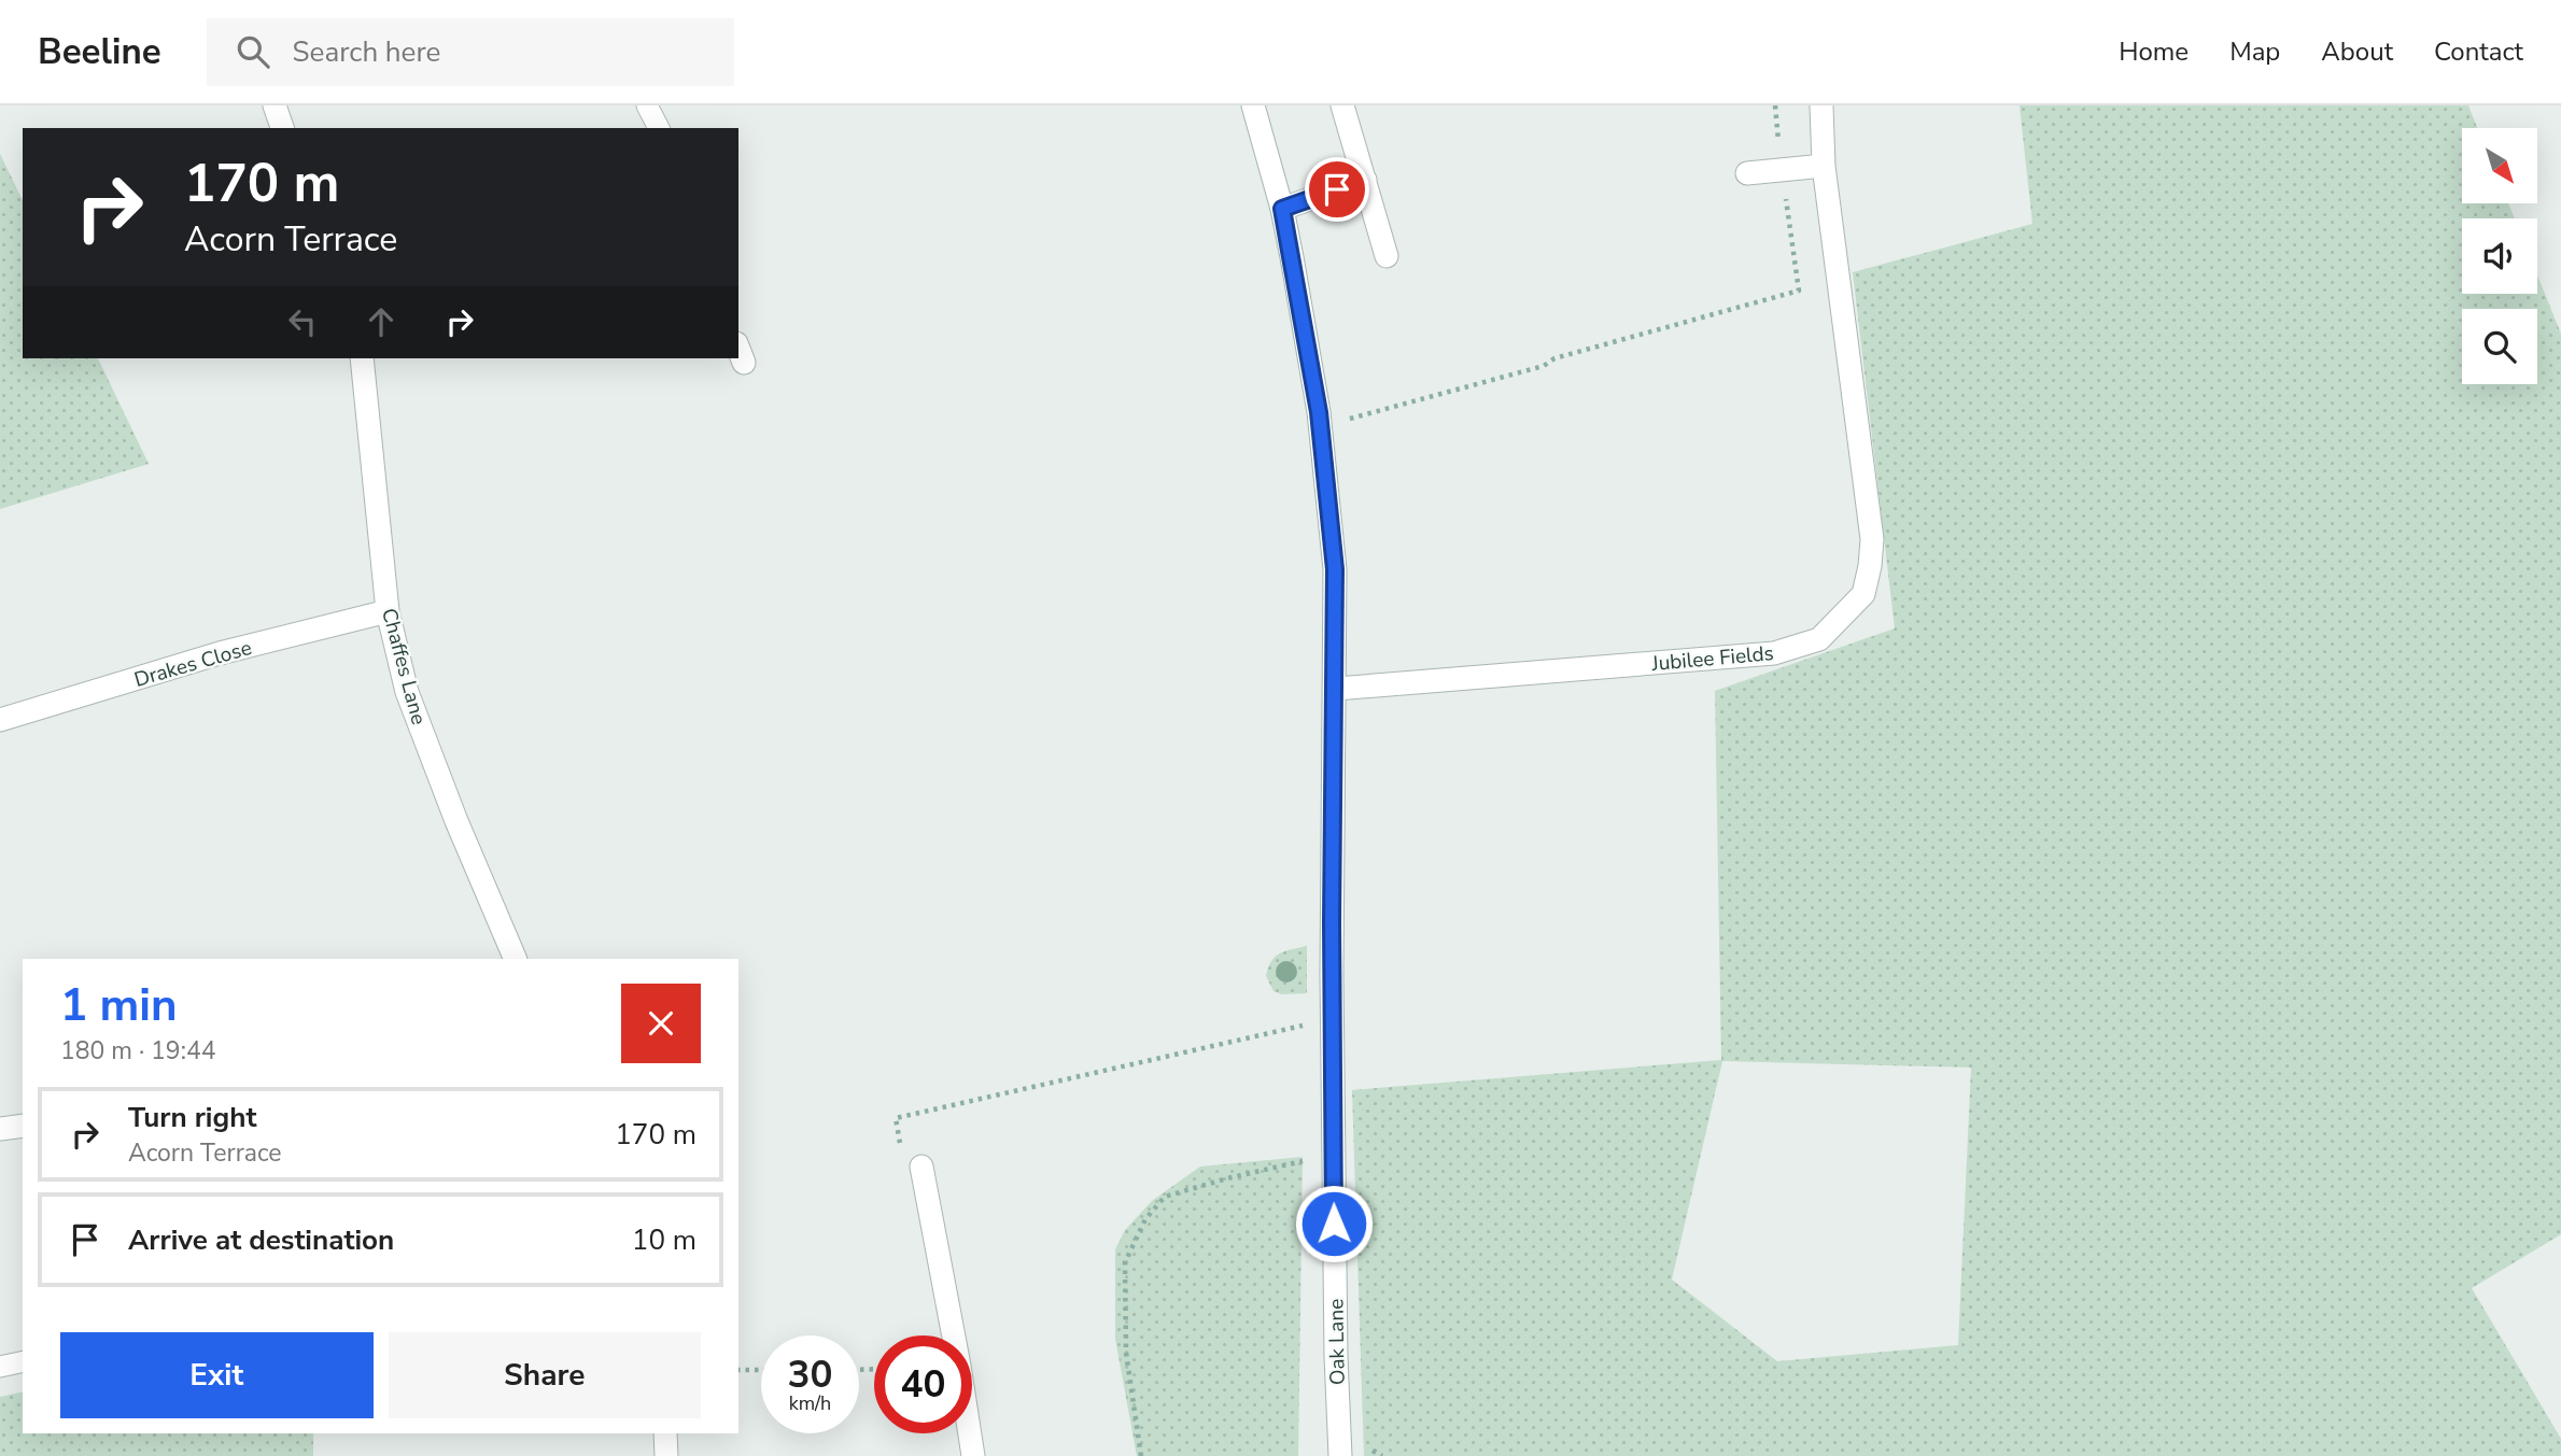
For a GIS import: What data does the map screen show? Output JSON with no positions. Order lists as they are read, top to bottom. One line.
{"streets":{"street":["Jubilee Fields","Drakes Close","Chaffes Lane","Oak Lane"]},"crossings":[["Jubilee Fields","Oak Lane"],["Drakes Close","Chaffes Lane"]],"north":"bottom right","page":{"header":"Beeline","search":"Search here","nav":["Home","Map","About","Contact"],"turn":["170 m","Acorn Terrace"],"heading":["1 min","180 m · 19:44"],"list":[{"name":"Turn right","note":"Acorn Terrace","value":"170 m"},{"name":"Arrive at destination","value":"10 m"}],"buttons":["Exit","Share"],"speed":"30 km/h","limit":"40"}}
